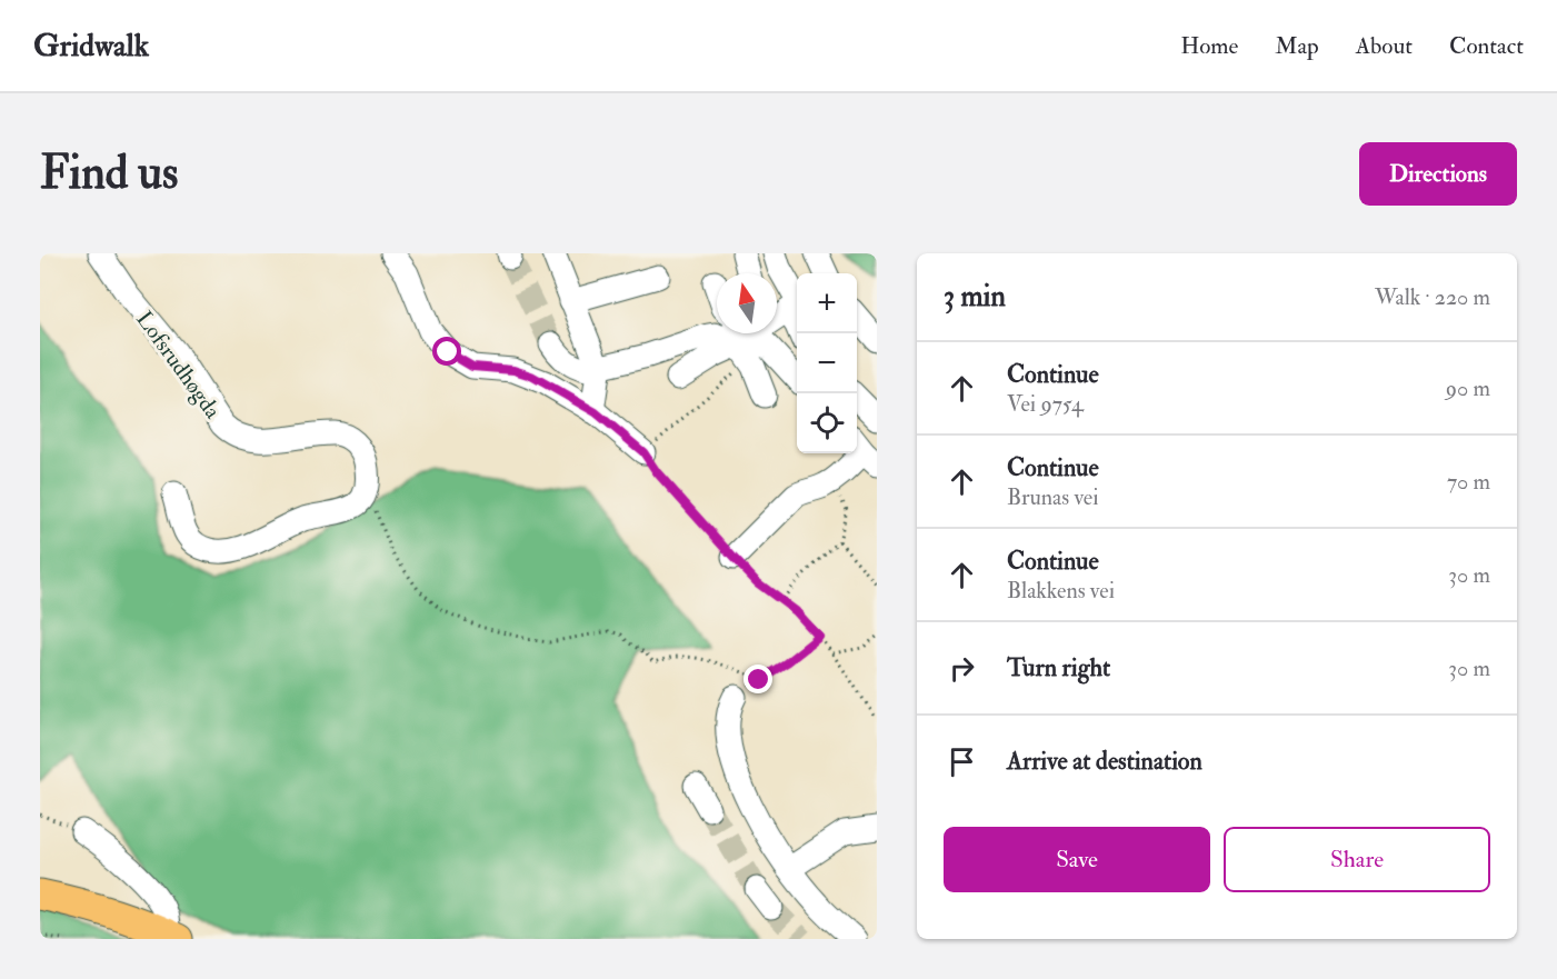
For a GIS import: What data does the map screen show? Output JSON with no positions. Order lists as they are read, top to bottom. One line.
{"streets":{"street":["Lofsrudhøgda"]},"north":"top","page":{"header":"Gridwalk","nav":["Home","Map","About","Contact"],"buttons":["Directions",["Save","Share"]],"title":"Find us","heading":["3 min","Walk · 220 m"],"map_buttons":["+","−"],"list":[["Continue","Vei 9754","90 m"],["Continue","Brunas vei","70 m"],["Continue","Blakkens vei","30 m"],["Turn right","30 m"],"Arrive at destination"]}}
